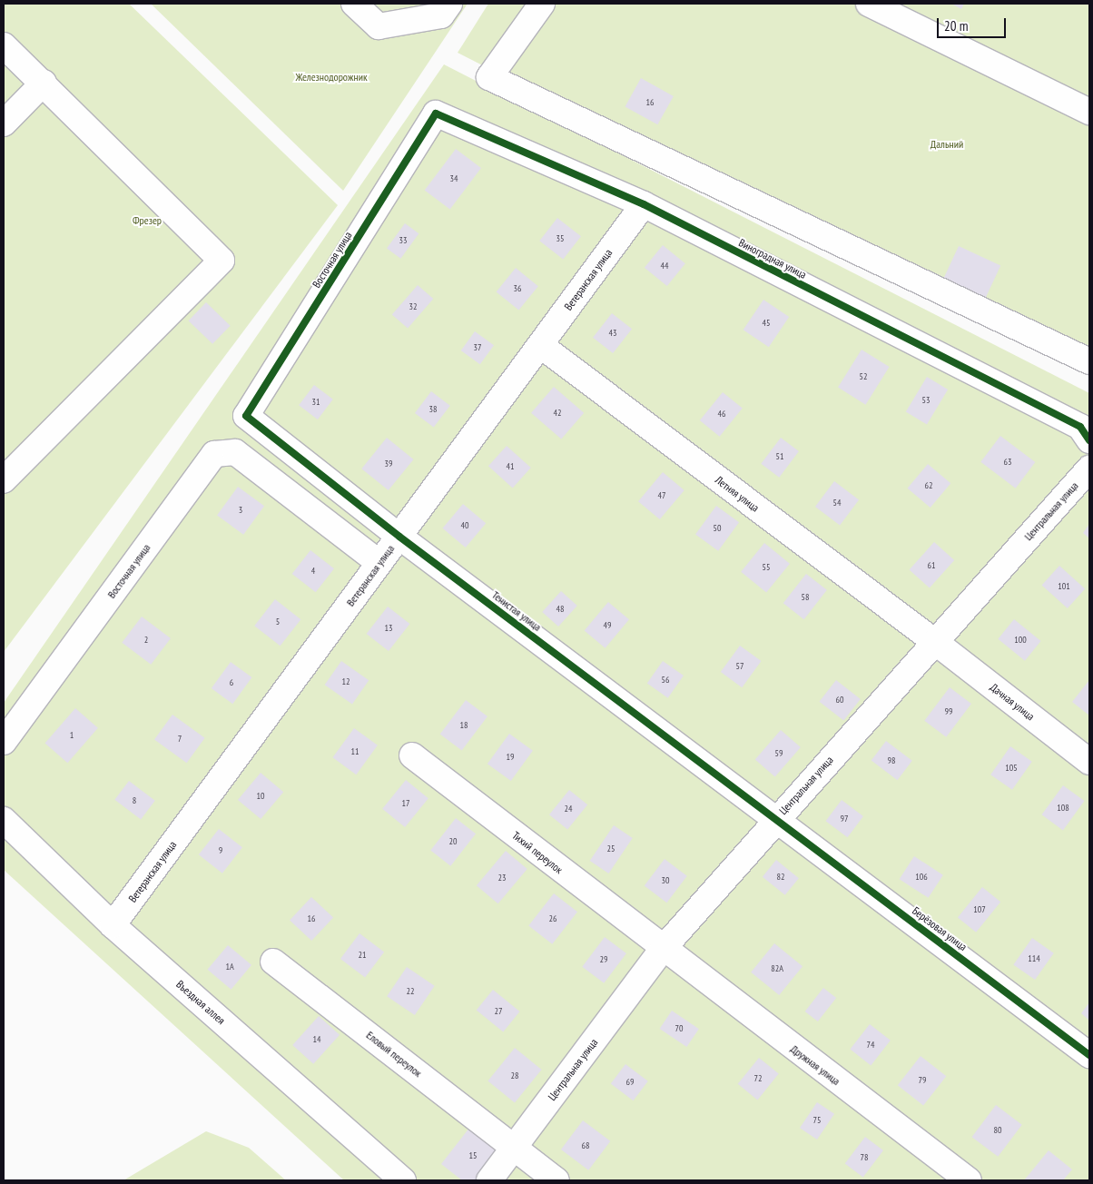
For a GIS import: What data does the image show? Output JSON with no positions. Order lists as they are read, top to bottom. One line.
{"streets":{"street":["Виноградная улица","Восточная улица","Ветеранская улица","Летняя улица","Центральная улица","Тенистая улица","Дачная улица","Тихий переулок","Берёзовая улица","Въездная аллея","Еловый переулок","Дружная улица"]},"crossings":[["Виноградная улица","Восточная улица"],["Виноградная улица","Ветеранская улица"],["Восточная улица","Ветеранская улица"],["Восточная улица","Тенистая улица"],["Ветеранская улица","Летняя улица"],["Ветеранская улица","Тенистая улица"],["Ветеранская улица","Въездная аллея"],["Летняя улица","Центральная улица"],["Летняя улица","Дачная улица"],["Центральная улица","Тенистая улица"],["Центральная улица","Дачная улица"],["Центральная улица","Тихий переулок"],["Центральная улица","Берёзовая улица"],["Центральная улица","Еловый переулок"],["Центральная улица","Дружная улица"],["Тенистая улица","Берёзовая улица"],["Тихий переулок","Дружная улица"]],"parks":["Железнодорожник","Дальний","Фрезер"],"house_numbers":["16","34","35","33","44","36","32","45","43","37","52","53","31","38","42","46","51","63","39","41","62","47","54","3","40","50","61","55","4","101","58","48","5","49","13","2","100","57","56","12","6","60","99","18","1","7","11","59","19","98","105","10","8","17","108","24","97","20","25","9","82","106","23","30","107","16","26","21","114","29","1А","82А","22","27","70","14","74","28","72","79","69","75","80","68","15","78"],"scale_bar":"20 m"}
